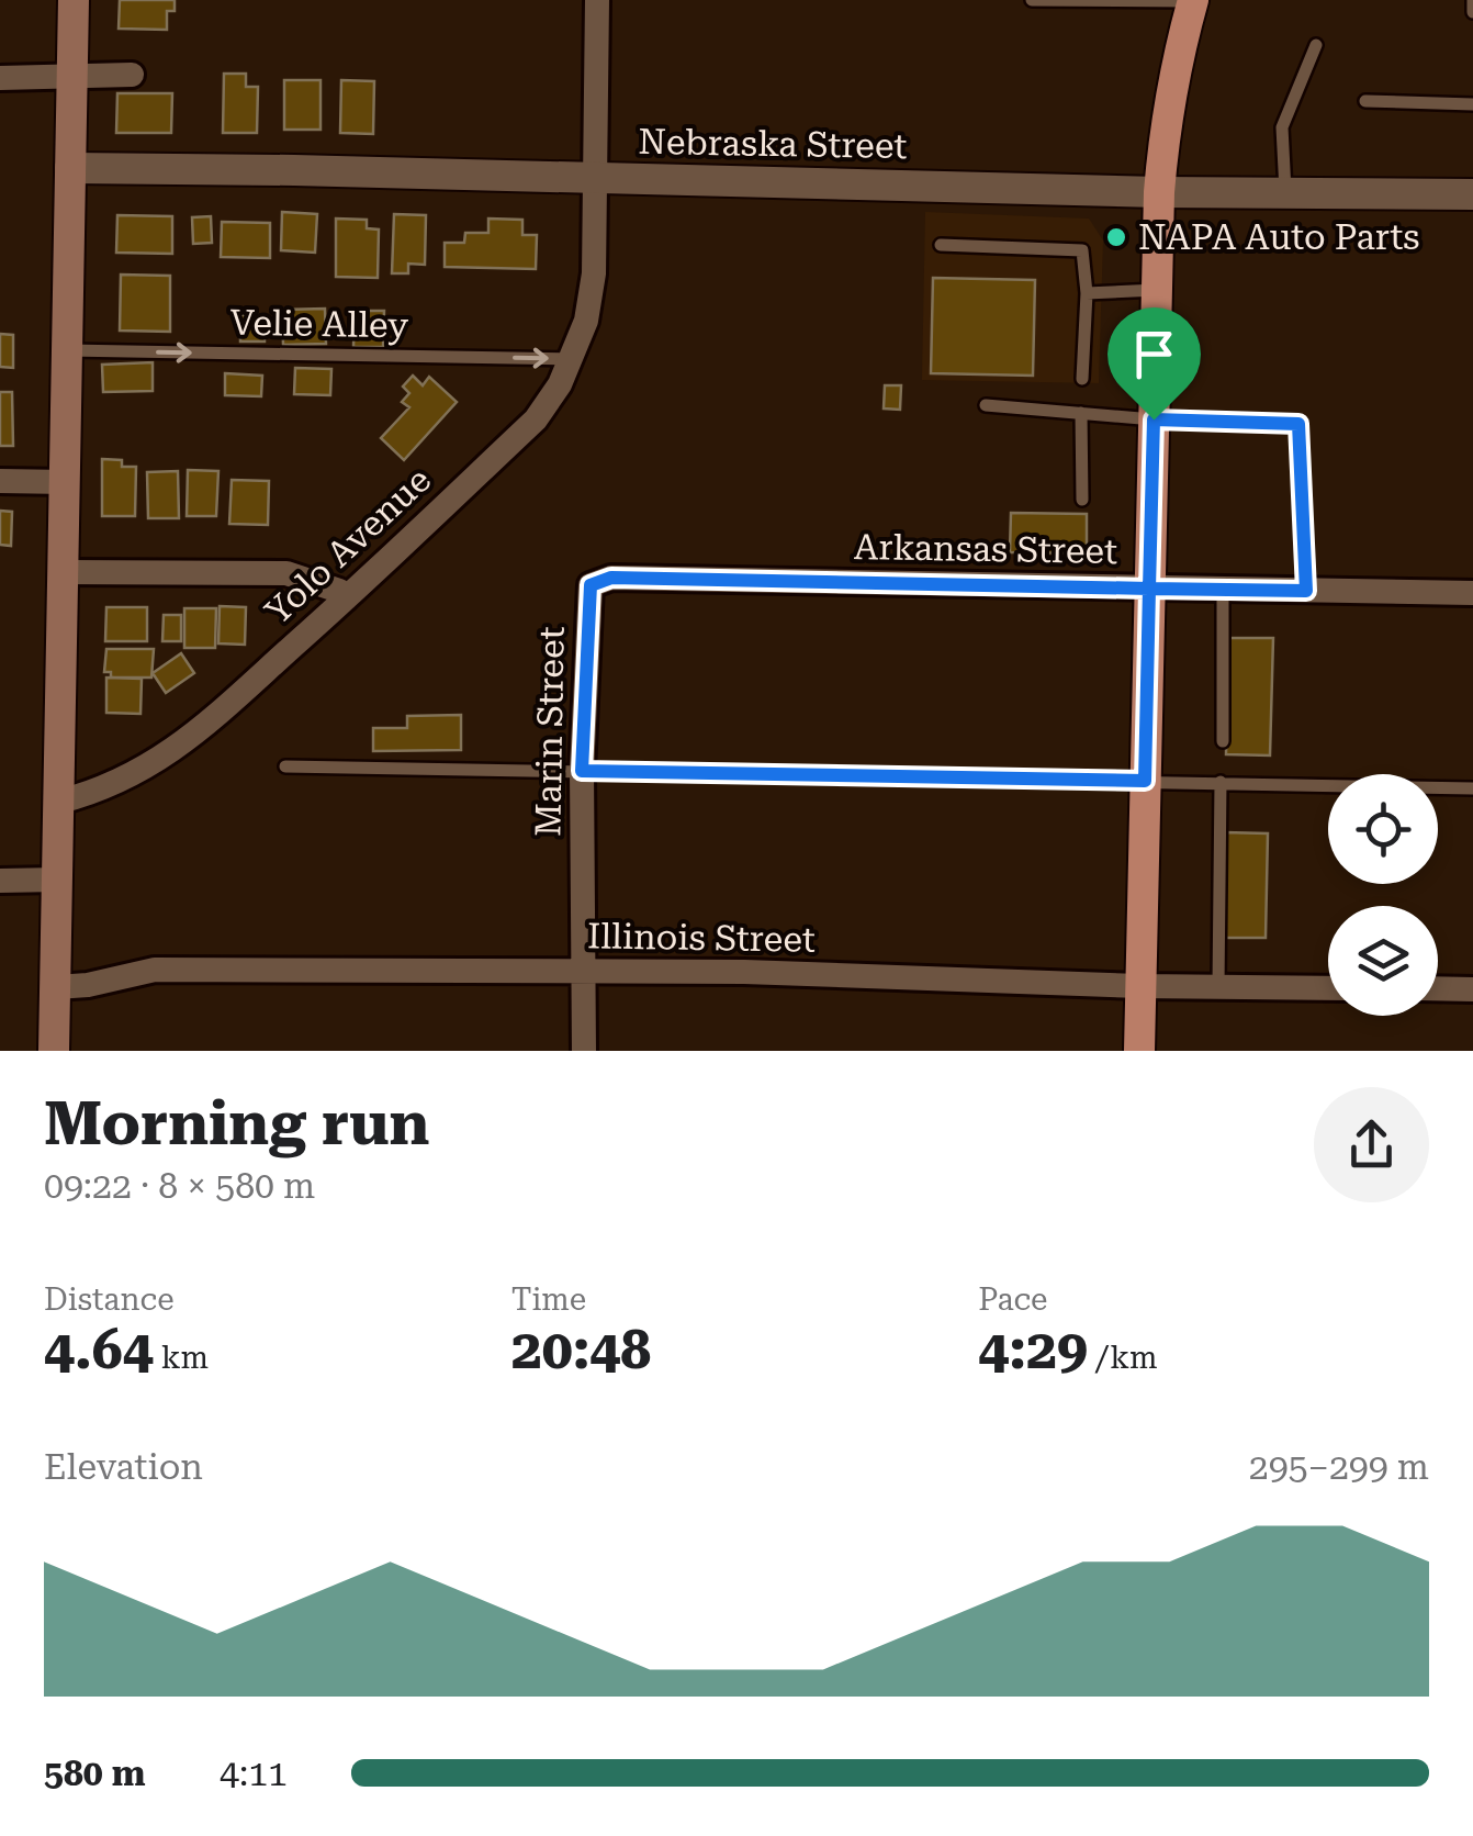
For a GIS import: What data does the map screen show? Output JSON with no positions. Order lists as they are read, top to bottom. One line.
{"streets":{"street":["Nebraska Street","Yolo Avenue","Arkansas Street","Marin Street","Illinois Street"],"lane":["Velie Alley"]},"crossings":[["Nebraska Street","Yolo Avenue"],["Velie Alley","Yolo Avenue"],["Arkansas Street","Marin Street"],["Marin Street","Illinois Street"]],"one_way":["Velie Alley"],"places":["NAPA Auto Parts"],"page":{"heading":["Morning run","09:22 · 8 × 580 m"],"stats":[["Distance","4.64 km"],["Time","20:48"],["Pace","4:29 /km"]],"chart":["Elevation","295–299 m"],"list":[{"name":"580 m","note":"4:11"}]}}
